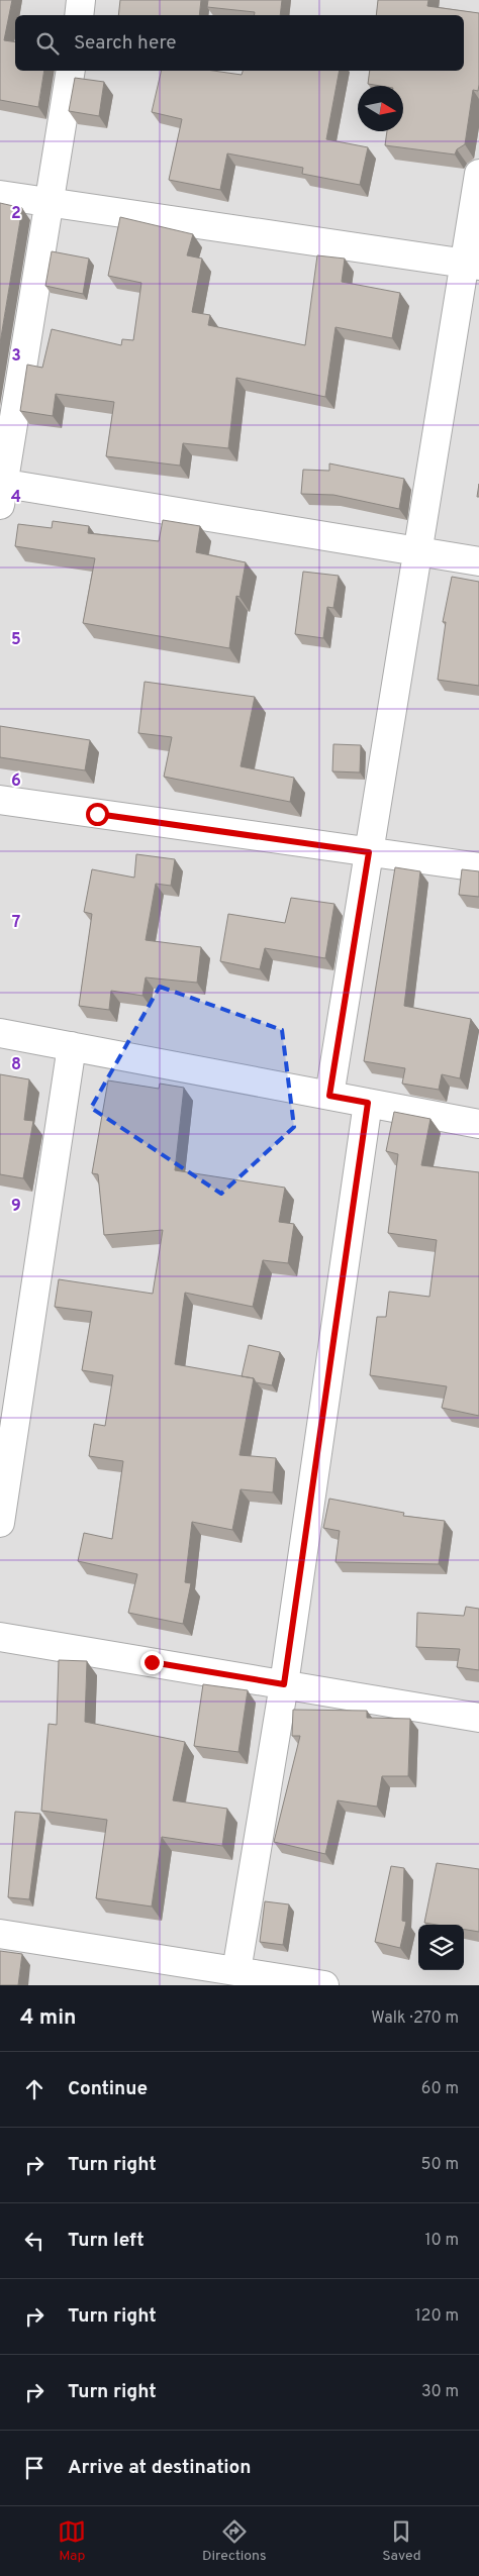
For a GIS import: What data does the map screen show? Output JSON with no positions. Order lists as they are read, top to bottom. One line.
{"north":"right","page":{"search":"Search here","heading":["4 min","Walk · 270 m"],"list":[["Continue","60 m"],["Turn right","50 m"],["Turn left","10 m"],["Turn right","120 m"],["Turn right","30 m"],"Arrive at destination"],"nav":["Map","Directions","Saved"]},"grid":{"rows":["2","3","4","5","6","7","8","9"]}}
